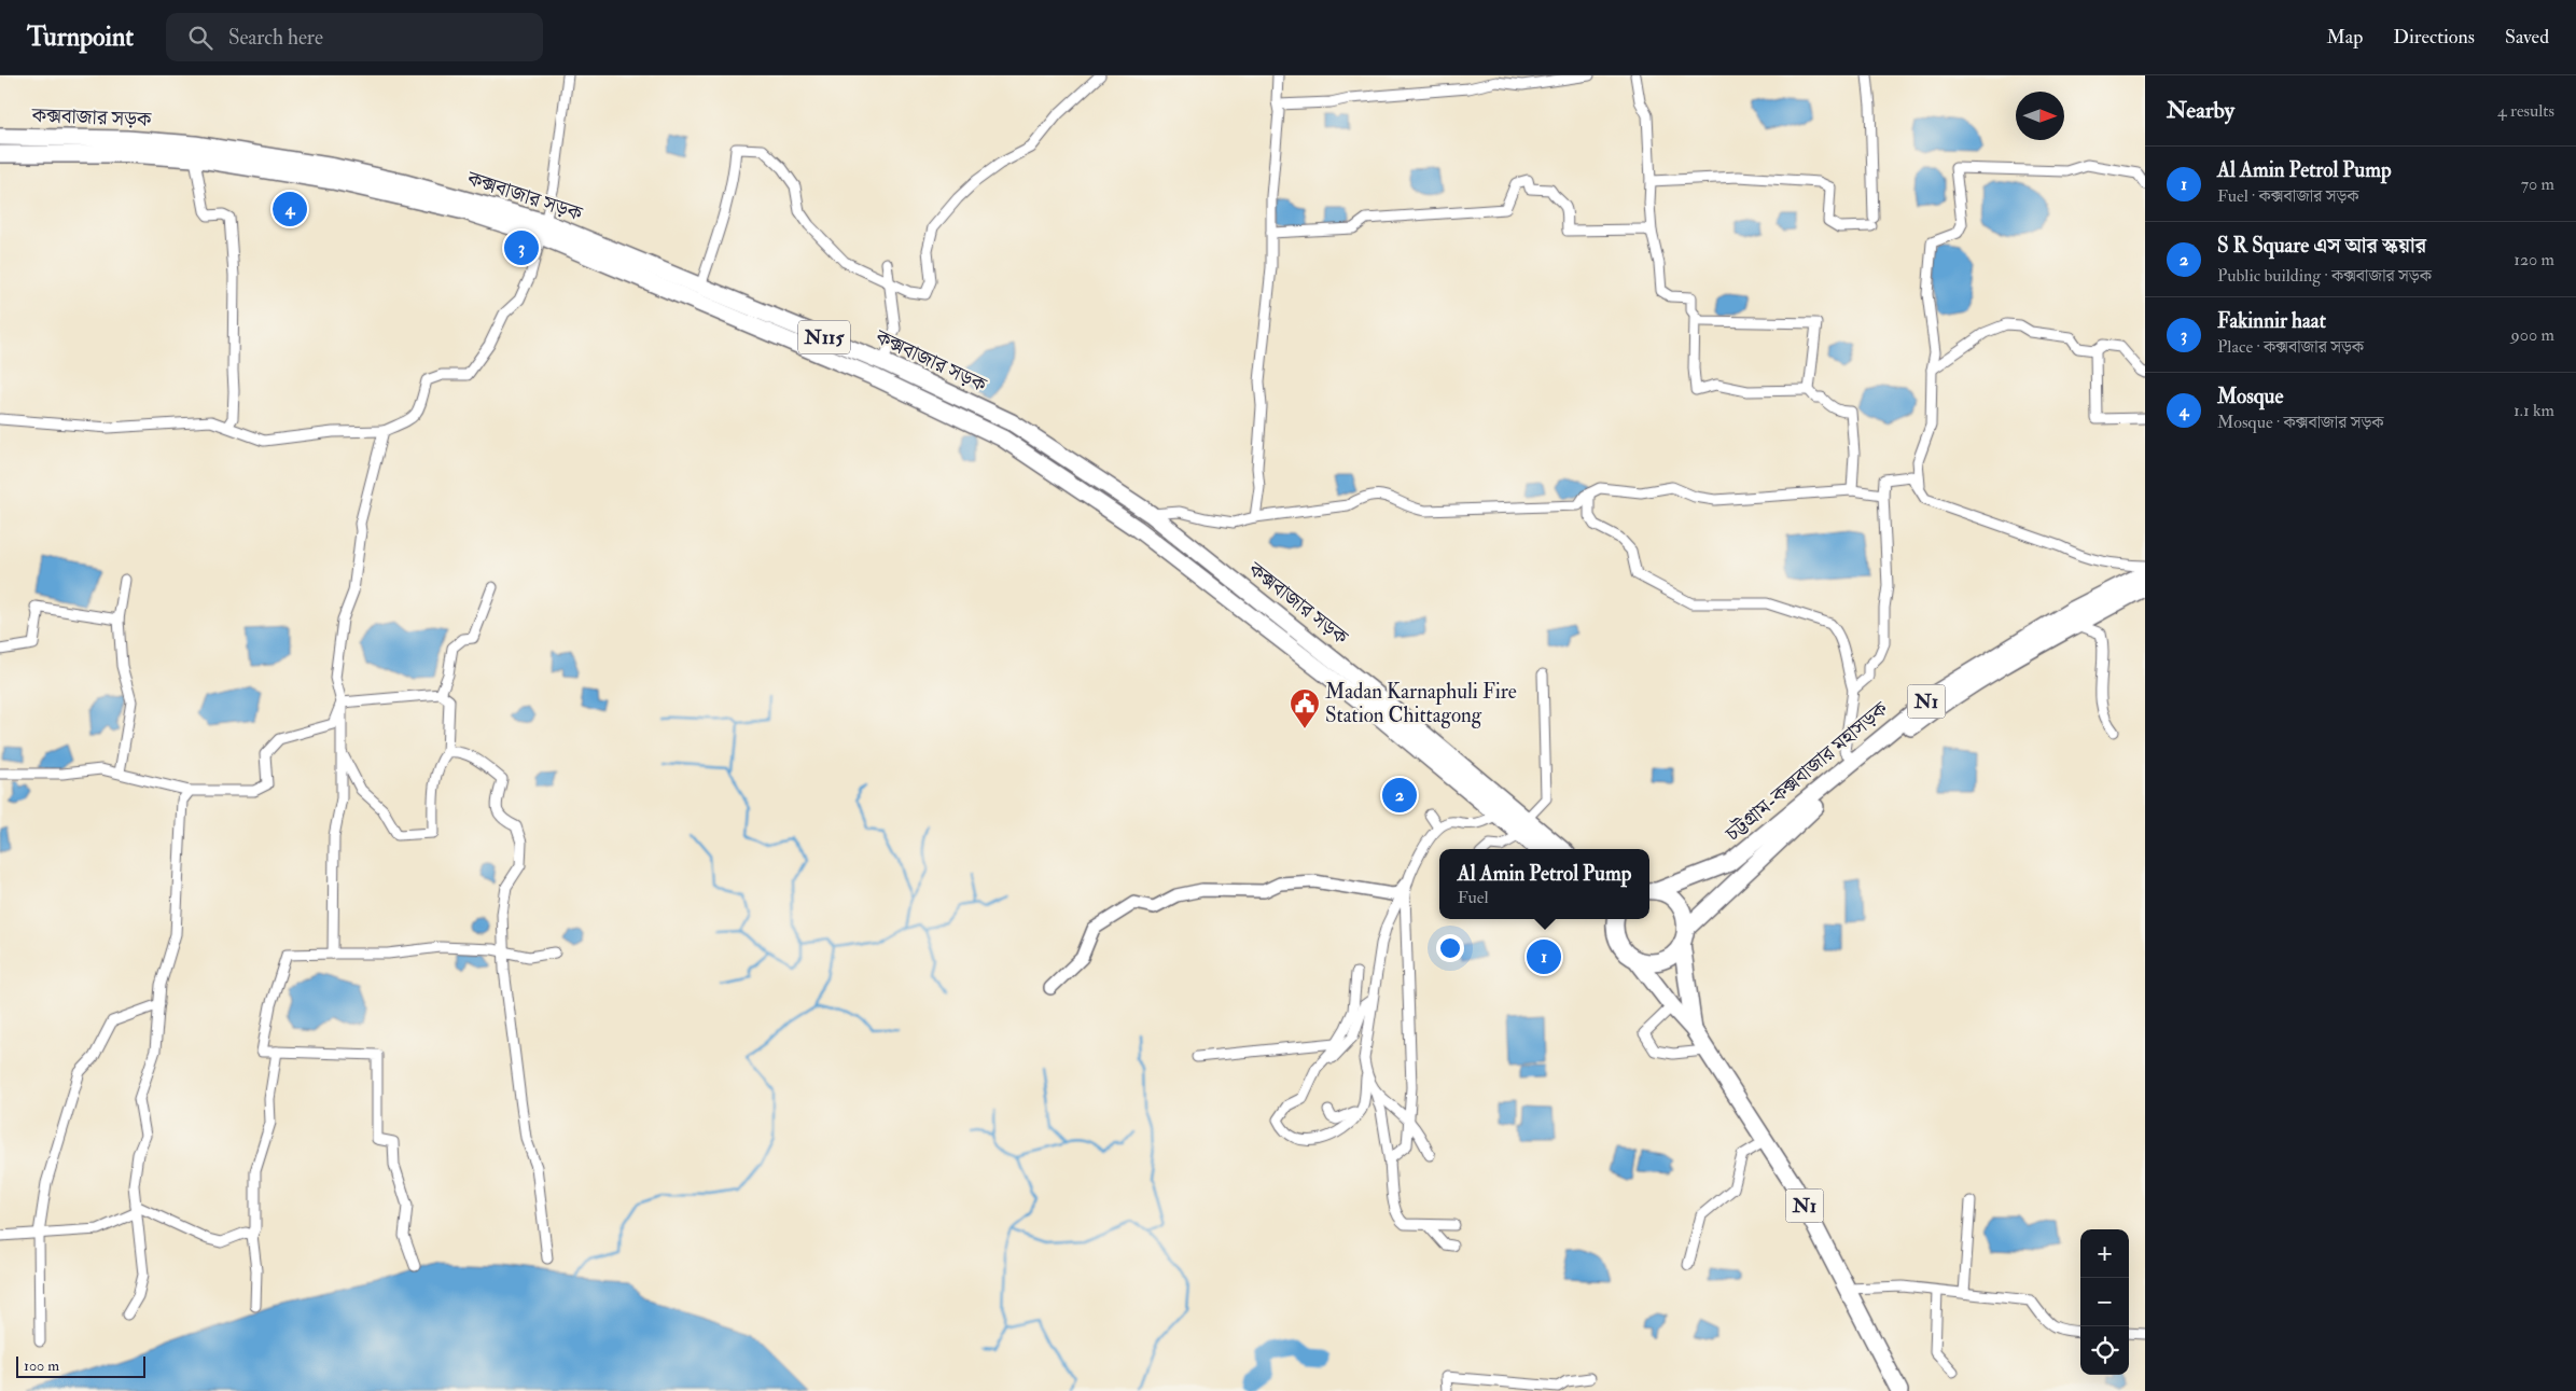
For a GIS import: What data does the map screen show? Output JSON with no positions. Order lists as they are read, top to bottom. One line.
{"streets":{"highway":["কক্সবাজার সড়ক","N115","N1","চট্টগ্রাম-কক্সবাজার মহাসড়ক"]},"crossings":[["N1","চট্টগ্রাম-কক্সবাজার মহাসড়ক"]],"places":{"public building":["Madan Karnaphuli Fire Station Chittagong"]},"scale_bar":"100 m","north":"right","page":{"header":"Turnpoint","search":"Search here","nav":["Map","Directions","Saved"],"heading":["Nearby","4 results"],"list":[{"mark":"1","name":"Al Amin Petrol Pump","note":"Fuel · কক্সবাজার সড়ক","value":"70 m"},{"mark":"2","name":"S R Square এস আর স্কয়ার","note":"Public building · কক্সবাজার সড়ক","value":"120 m"},{"mark":"3","name":"Fakinnir haat","note":"Place · কক্সবাজার সড়ক","value":"900 m"},{"mark":"4","name":"Mosque","note":"Mosque · কক্সবাজার সড়ক","value":"1.1 km"}],"pins":["4","3","2","1"],"popup":["Al Amin Petrol Pump","Fuel"],"map_buttons":["+","−"],"scale":"100 m"}}
